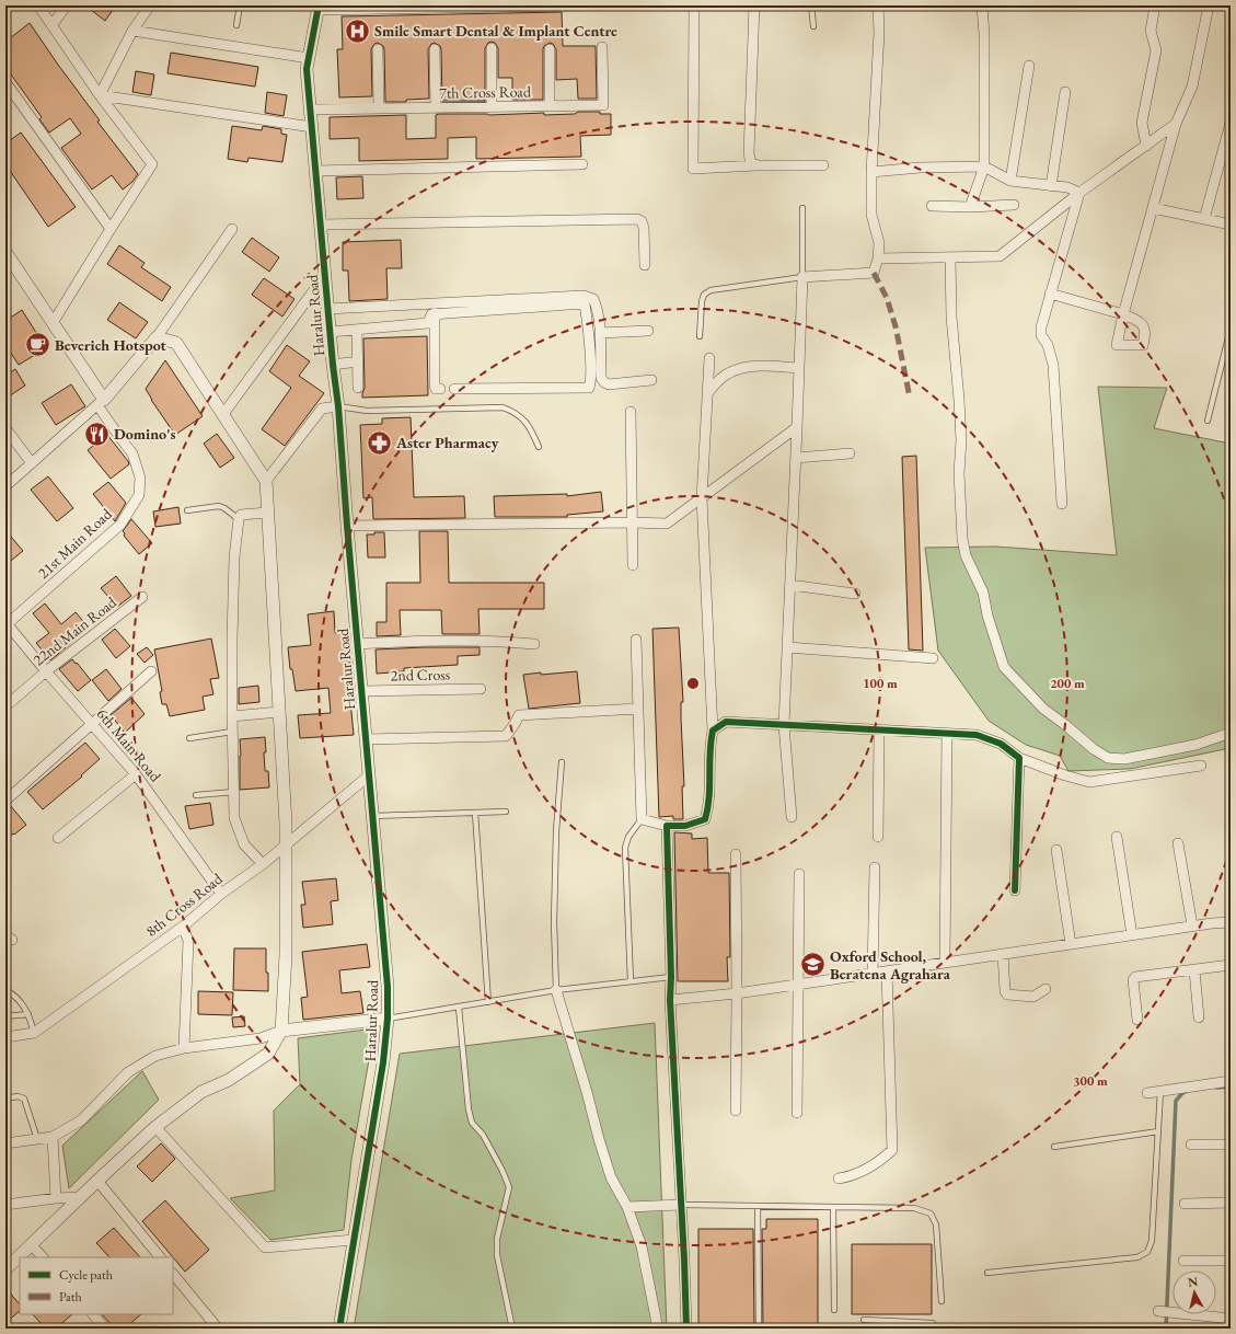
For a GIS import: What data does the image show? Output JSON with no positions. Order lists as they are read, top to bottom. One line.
{"streets":{"street":["7th Cross Road","Haralur Road","21st Main Road","22nd Main Road","2nd Cross","6th Main Road","8th Cross Road"]},"crossings":[["7th Cross Road","Haralur Road"],["Haralur Road","2nd Cross"],["Haralur Road","8th Cross Road"],["21st Main Road","6th Main Road"],["22nd Main Road","6th Main Road"],["6th Main Road","8th Cross Road"]],"places":{"hospital":["Smile Smart Dental & Implant Centre"],"cafe":["Beverich Hotspot"],"restaurant":["Domino's"],"pharmacy":["Aster Pharmacy"],"school or university":["Oxford School, Beratena Agrahara"]},"legend":["Cycle path","Path"],"north":"top","rings":["100 m","200 m","300 m"]}
